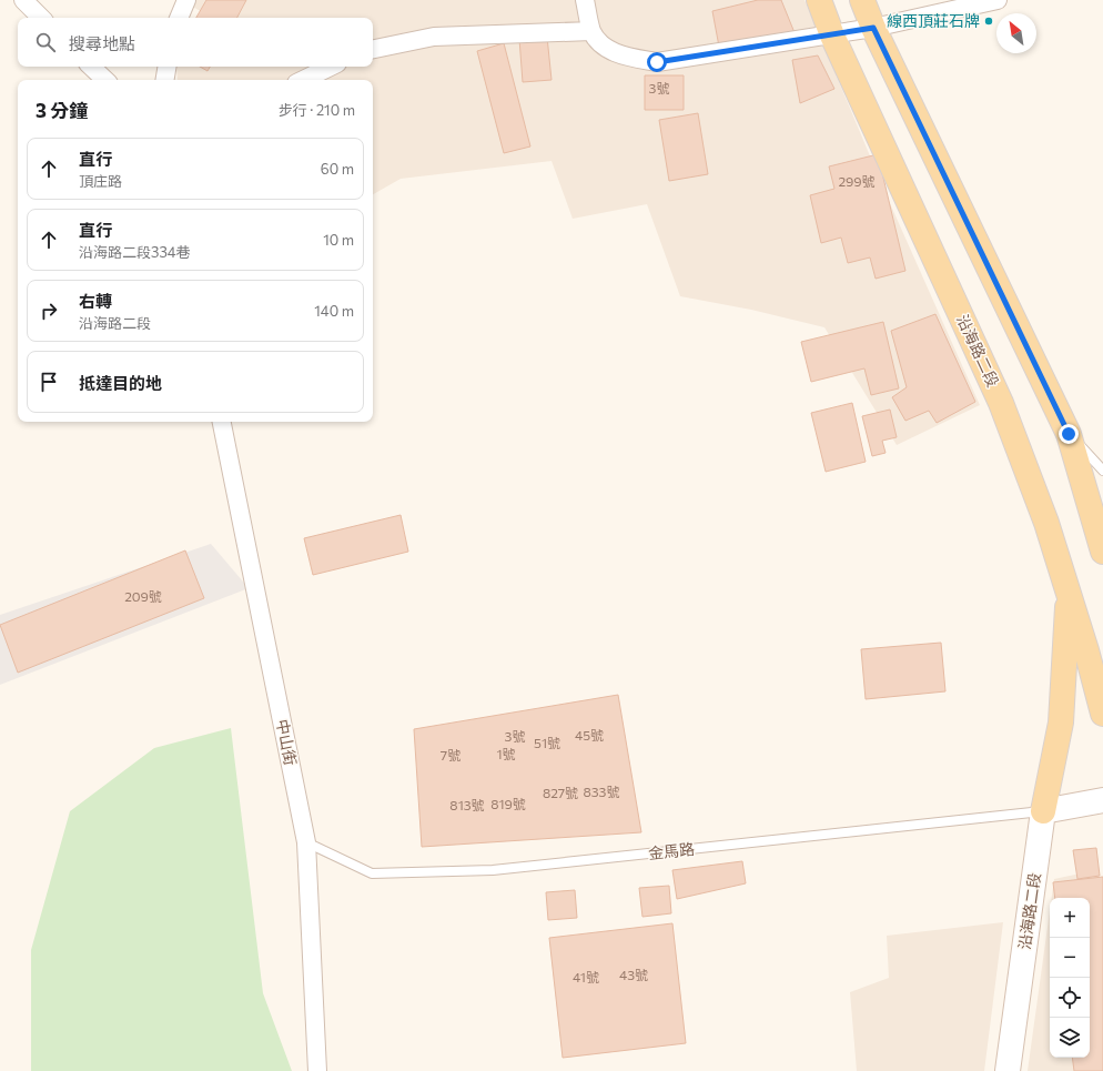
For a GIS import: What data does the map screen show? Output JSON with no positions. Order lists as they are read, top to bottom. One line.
{"streets":{"main road":["沿海路二段"],"street":["中山街"],"lane":["金馬路"]},"crossings":[["沿海路二段","金馬路"],["中山街","金馬路"]],"places":["線西頂莊石牌"],"house_numbers":["3號","299號","209號","45號","3號","51號","1號","7號","833號","827號","819號","813號","43號","41號"],"north":"top left","page":{"search":"搜尋地點","heading":["3 分鐘","步行 · 210 m"],"list":[["直行","頂庄路","60 m"],["直行","沿海路二段334巷","10 m"],["右轉","沿海路二段","140 m"],"抵達目的地"],"map_buttons":["+","−"]}}
